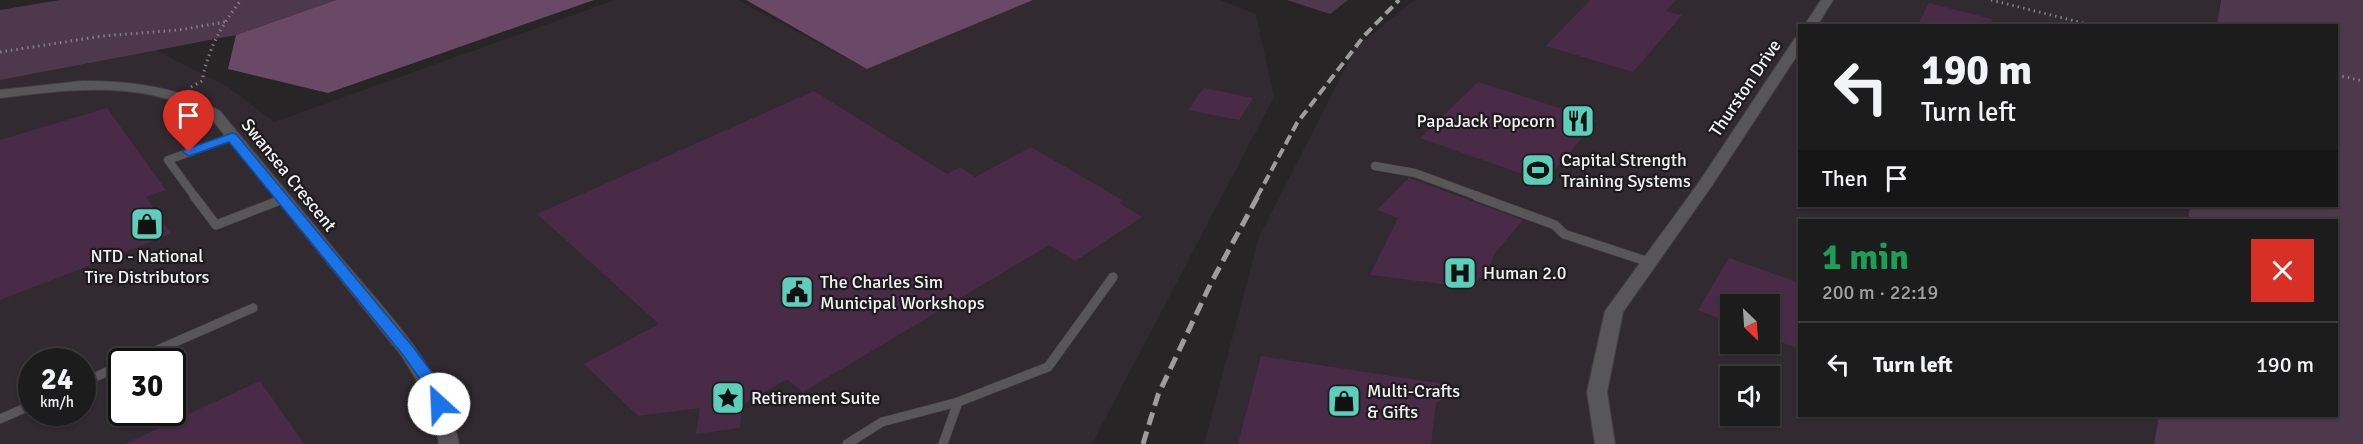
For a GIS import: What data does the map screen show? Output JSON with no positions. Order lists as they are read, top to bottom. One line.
{"streets":{"street":["Thurston Drive","Swansea Crescent"]},"places":{"restaurant":["PapaJack Popcorn"],"sports":["Capital Strength Training Systems"],"shop":["NTD - National Tire Distributors","Multi-Crafts & Gifts"],"hospital":["Human 2.0"],"public building":["The Charles Sim Municipal Workshops"],"place":["Retirement Suite"]},"north":"bottom right","page":{"turn":["190 m","Turn left"],"then":"Then","heading":["1 min","200 m · 22:19"],"list":[{"name":"Turn left","value":"190 m"}],"speed":"24 km/h","limit":"30"}}
